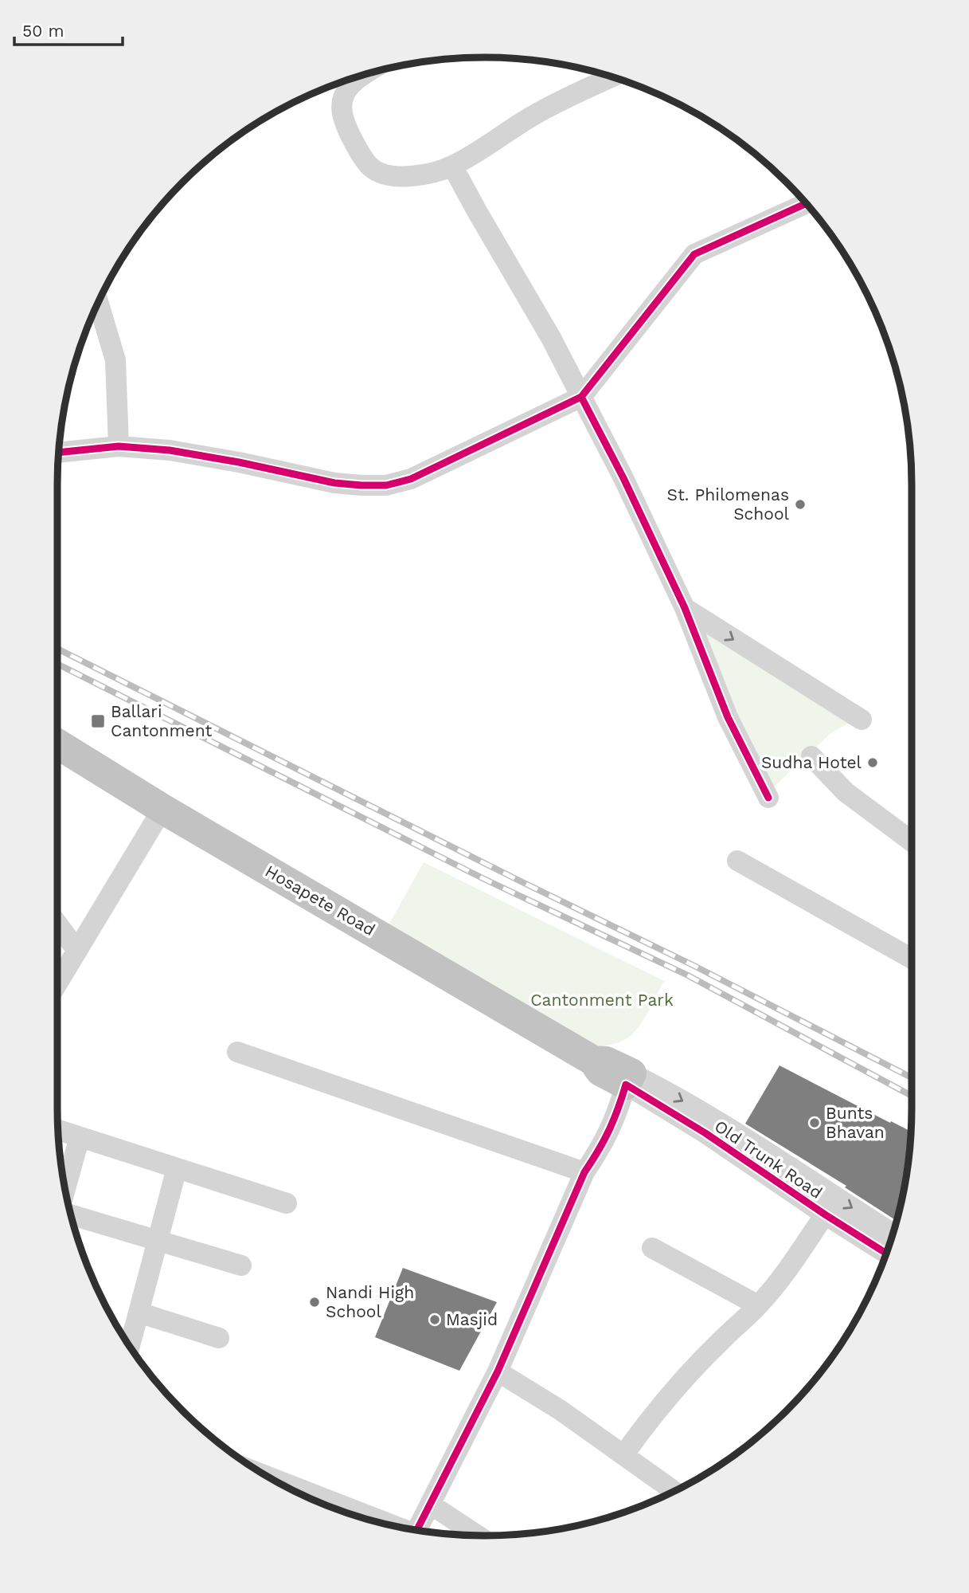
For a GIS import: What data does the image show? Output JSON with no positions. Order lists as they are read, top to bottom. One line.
{"streets":{"highway":["Hosapete Road"],"street":["Old Trunk Road"]},"crossings":[["Hosapete Road","Old Trunk Road"]],"parks":["Cantonment Park"],"places":{"other":["St. Philomenas School","Sudha Hotel","Bunts Bhavan","Nandi High School","Masjid"],"transit":["Ballari Cantonment"]},"scale_bar":"50 m"}
